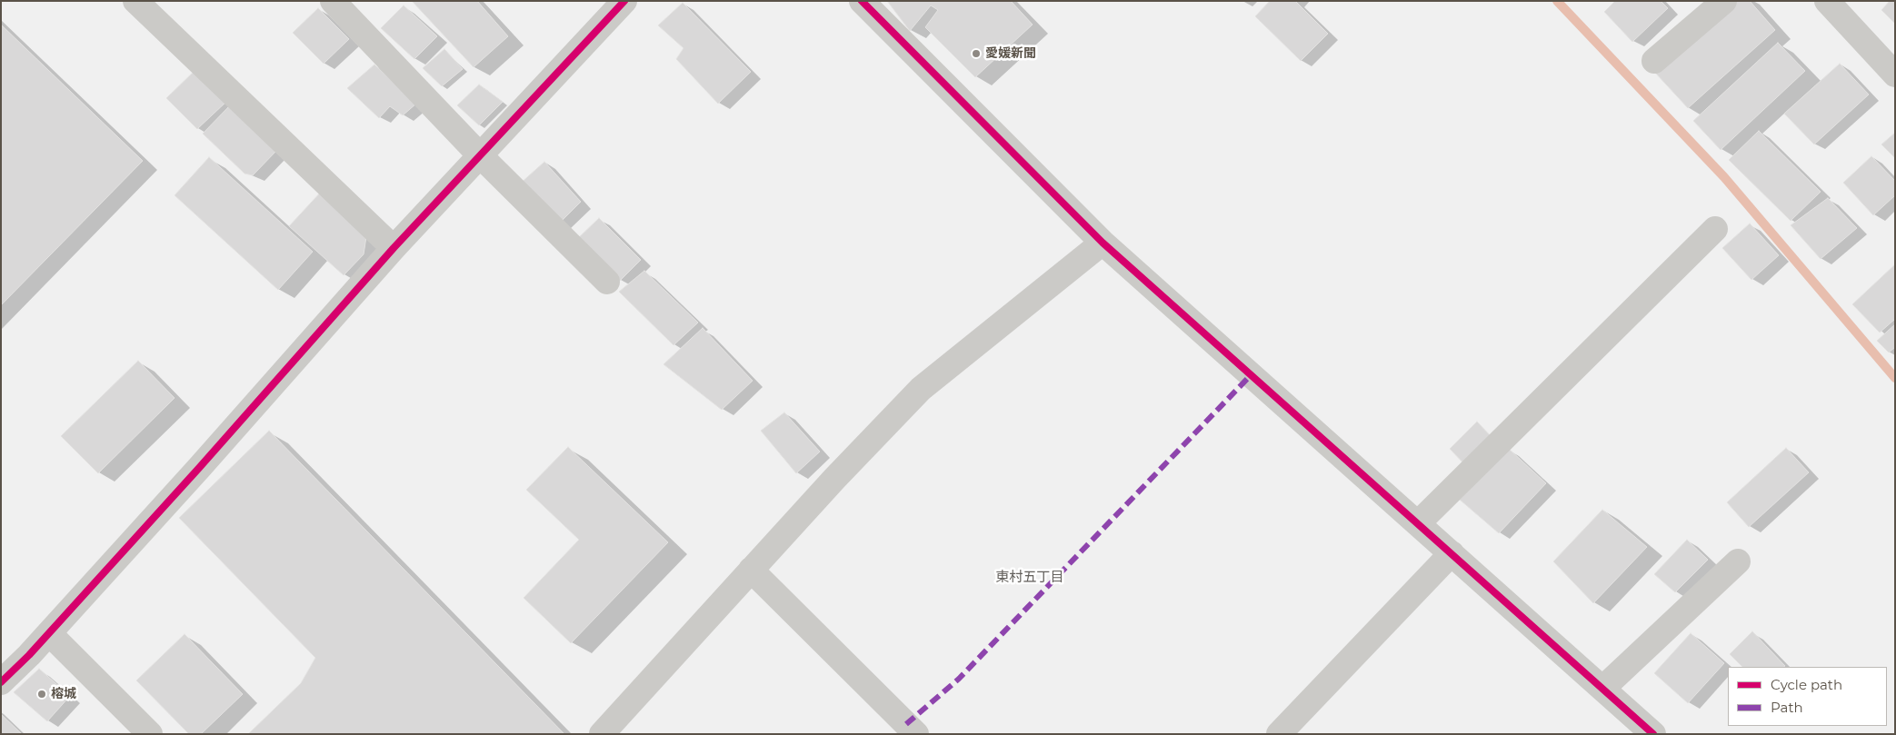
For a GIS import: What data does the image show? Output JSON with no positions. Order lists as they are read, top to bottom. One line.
{"districts":["東村五丁目"],"places":["愛媛新聞","榕城"],"legend":["Cycle path","Path"]}
